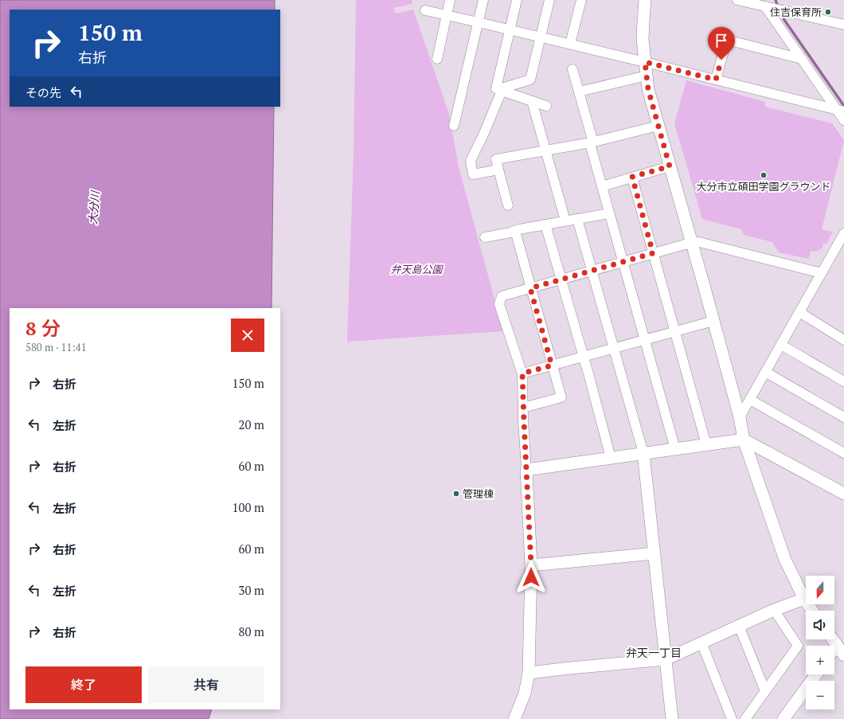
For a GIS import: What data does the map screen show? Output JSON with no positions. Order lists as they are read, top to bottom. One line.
{"districts":["弁天一丁目"],"water":["大分川"],"parks":["弁天島公園"],"places":["住吉保育所","大分市立碩田学園グラウンド","管理棟"],"north":"bottom","page":{"turn":["150 m","右折"],"then":"その先","heading":["8 分","580 m · 11:41"],"list":[{"name":"右折","value":"150 m"},{"name":"左折","value":"20 m"},{"name":"右折","value":"60 m"},{"name":"左折","value":"100 m"},{"name":"右折","value":"60 m"},{"name":"左折","value":"30 m"},{"name":"右折","value":"80 m"}],"map_buttons":["+","−"],"buttons":["終了","共有"]}}
